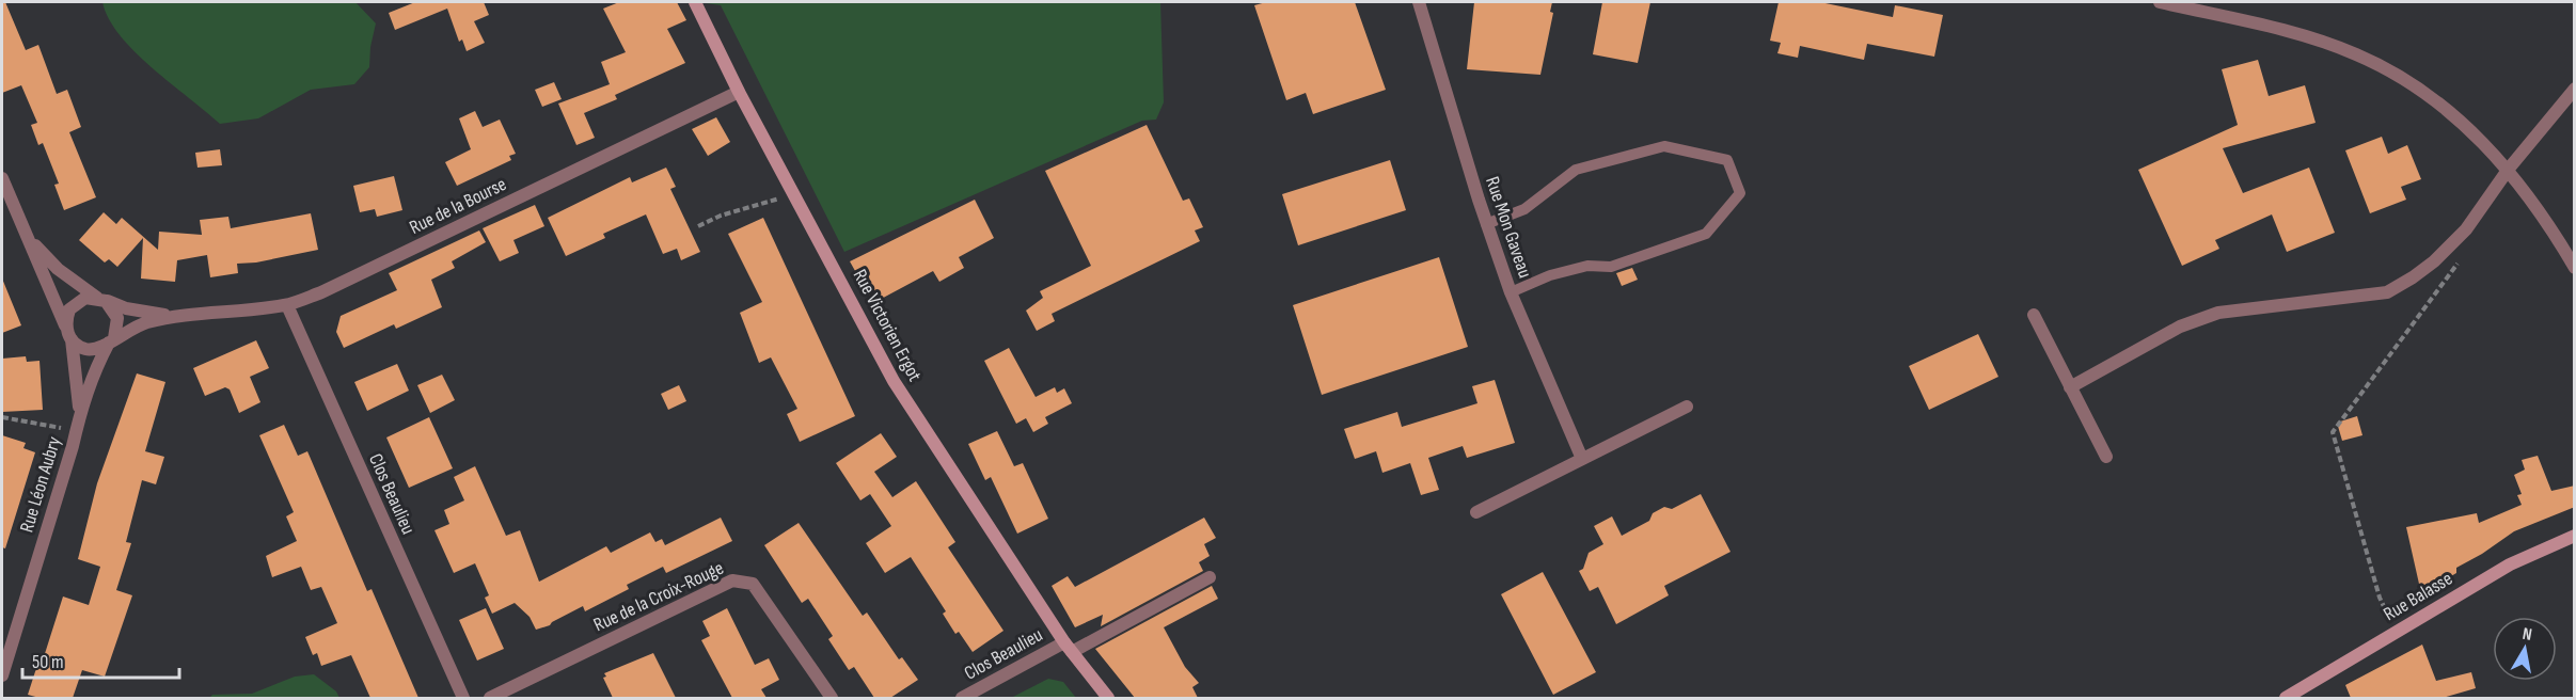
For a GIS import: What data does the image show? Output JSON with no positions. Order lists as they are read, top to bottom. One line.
{"streets":{"street":["Rue de la Bourse","Rue Mon Gaveau","Rue Victorien Ergot","Rue Léon Aubry","Clos Beaulieu","Rue de la Croix-Rouge","Rue Balasse"]},"crossings":[["Rue de la Bourse","Rue Victorien Ergot"],["Rue de la Bourse","Rue Léon Aubry"],["Rue de la Bourse","Clos Beaulieu"],["Rue Victorien Ergot","Clos Beaulieu"]],"scale_bar":"50 m","north":"top"}
